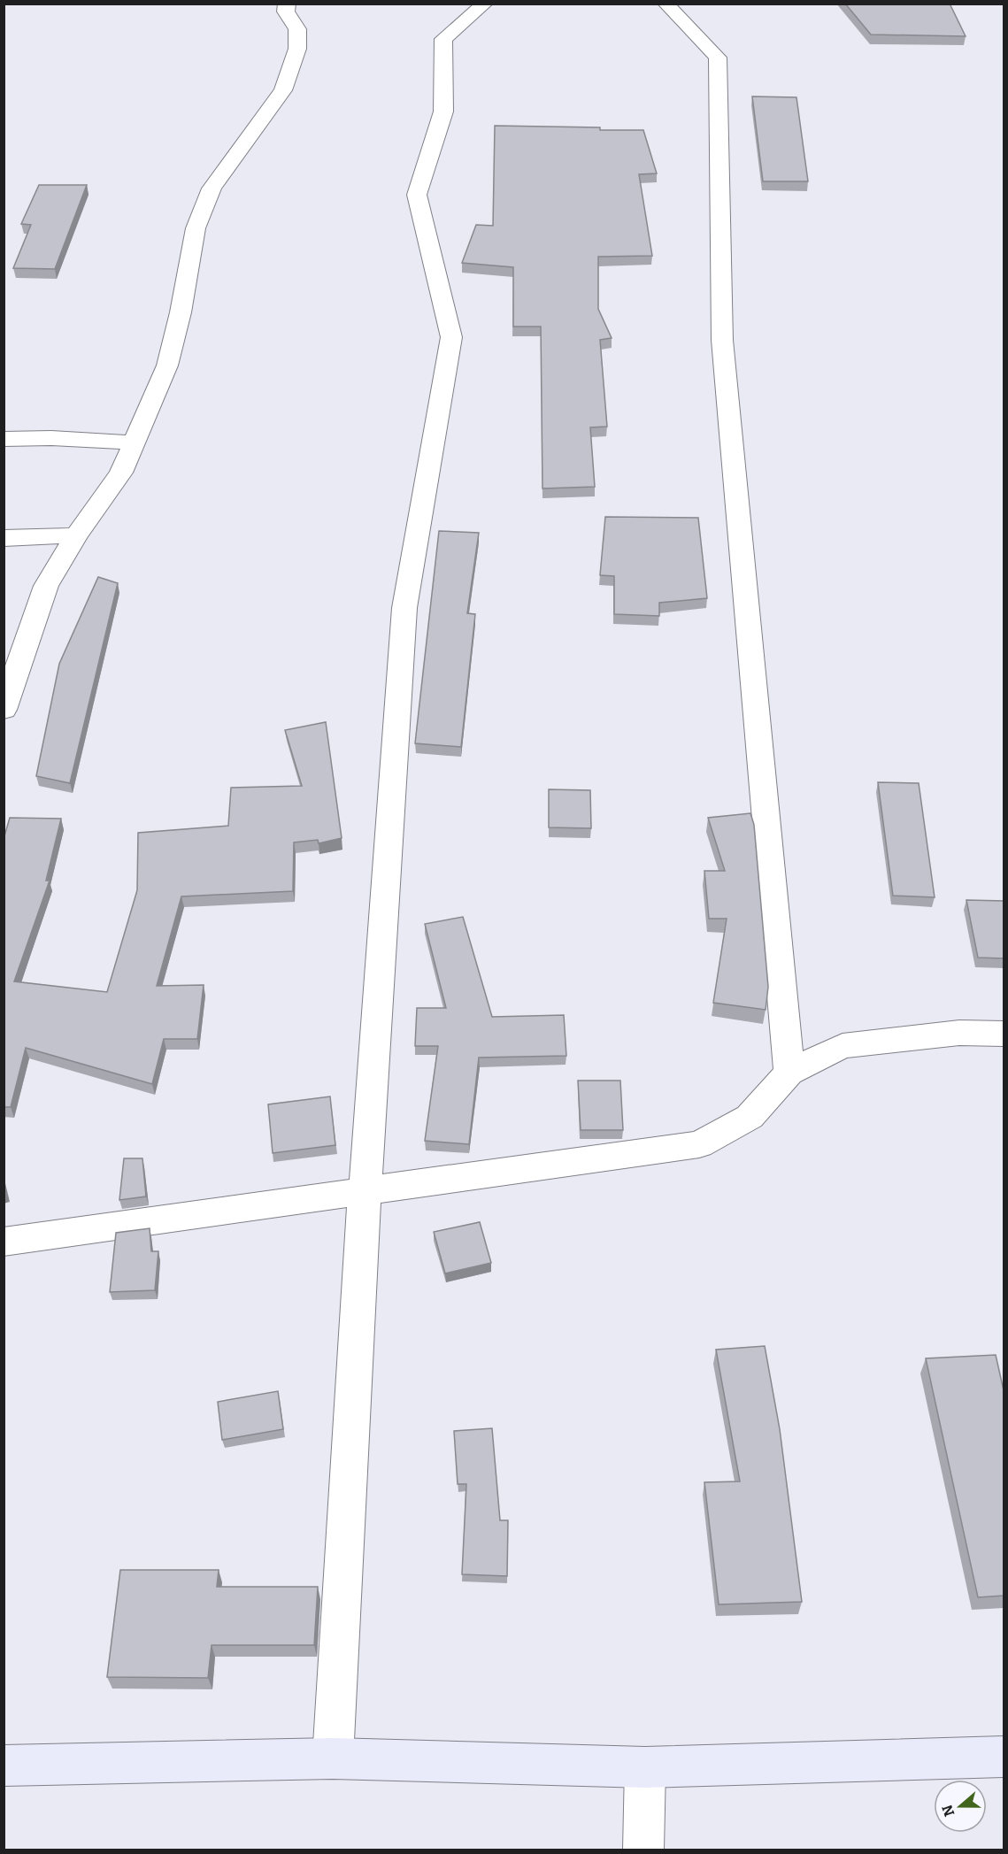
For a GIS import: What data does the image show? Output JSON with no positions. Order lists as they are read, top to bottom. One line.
{"north":"left"}
